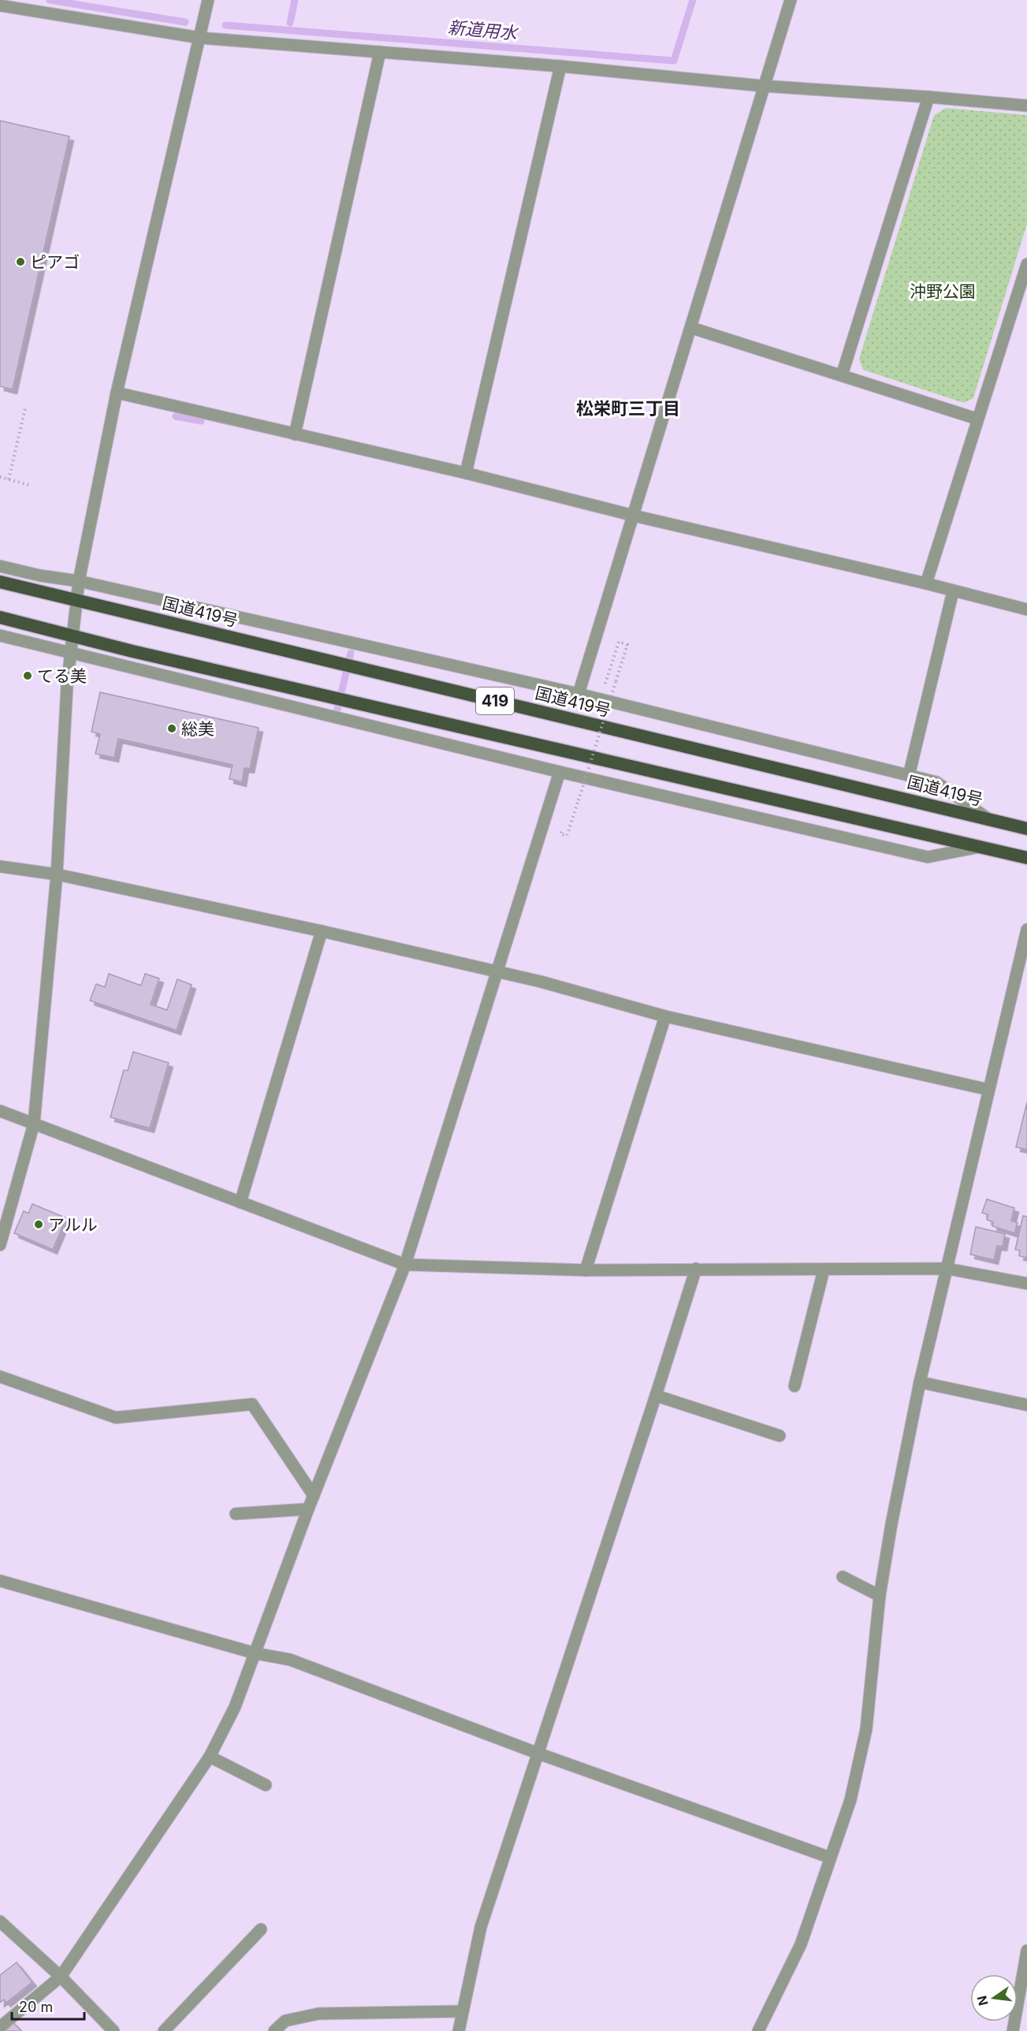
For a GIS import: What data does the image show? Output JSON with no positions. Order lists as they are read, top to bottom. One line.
{"streets":{"highway":["国道419号","419"]},"districts":["松栄町三丁目"],"water":["新道用水"],"parks":["沖野公園"],"places":["ピアゴ","てる美","総美","アルル"],"scale_bar":"20 m","north":"left"}
